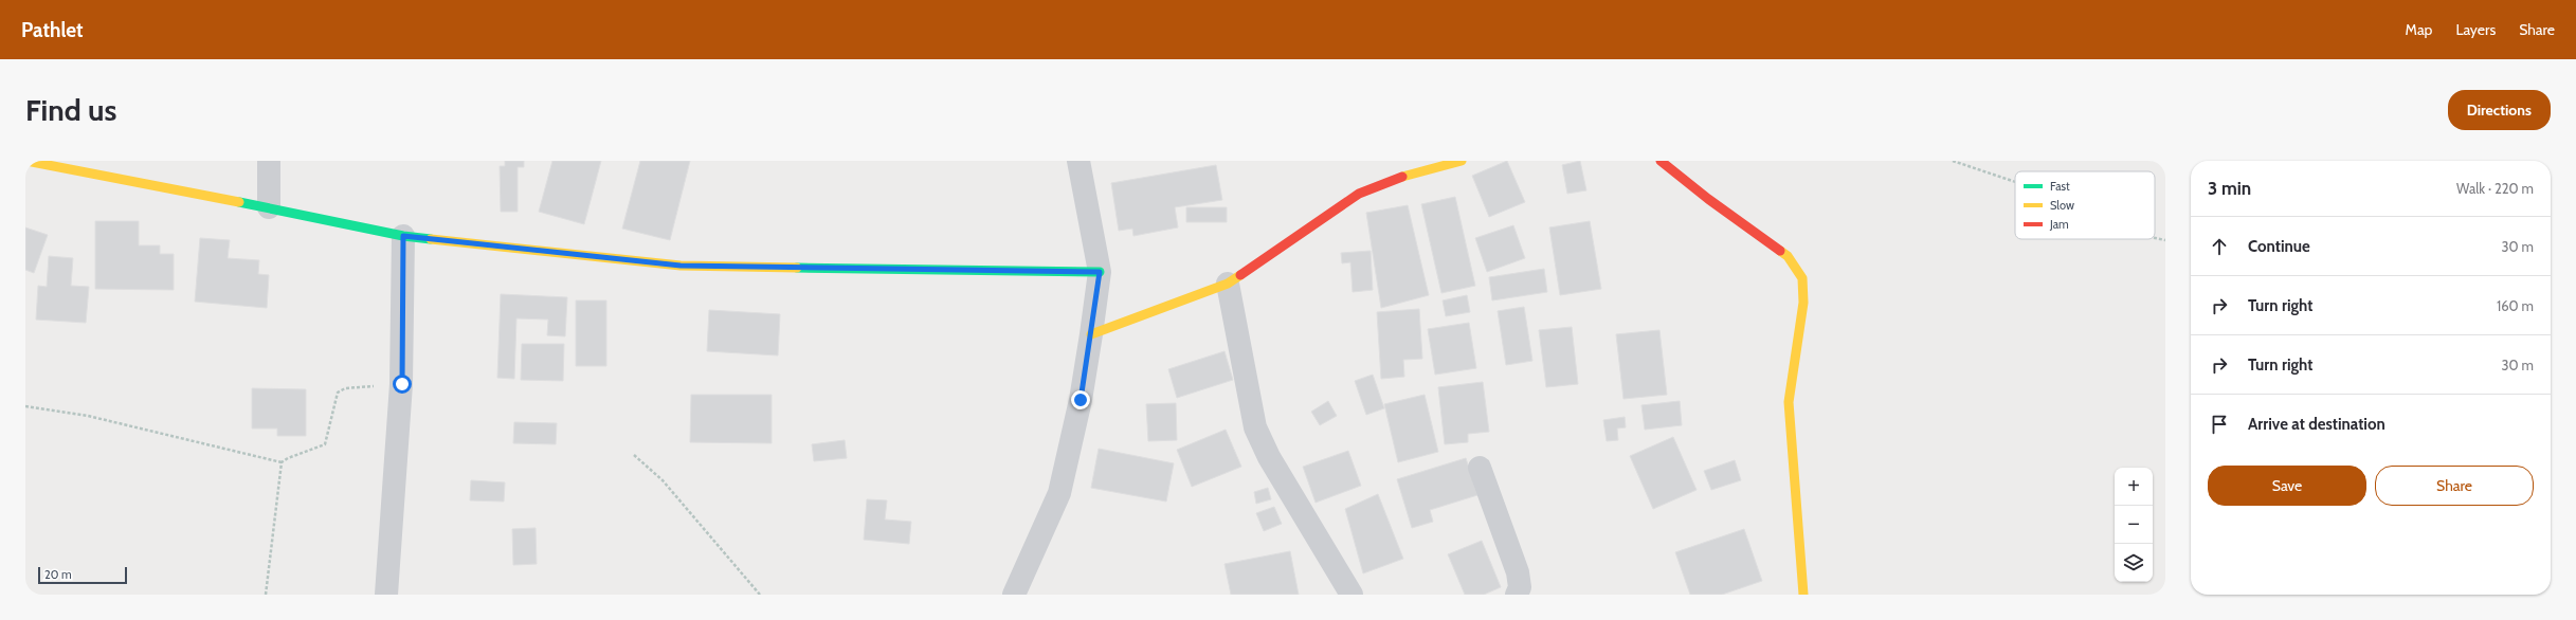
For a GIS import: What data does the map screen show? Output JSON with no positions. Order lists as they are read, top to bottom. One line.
{"legend":["Fast","Slow","Jam"],"scale_bar":"20 m","page":{"header":"Pathlet","nav":["Map","Layers","Share"],"buttons":["Directions",["Save","Share"]],"title":"Find us","heading":["3 min","Walk · 220 m"],"list":[["Continue","30 m"],["Turn right","160 m"],["Turn right","30 m"],"Arrive at destination"],"map_buttons":["+","−"],"scale":"20 m"}}
